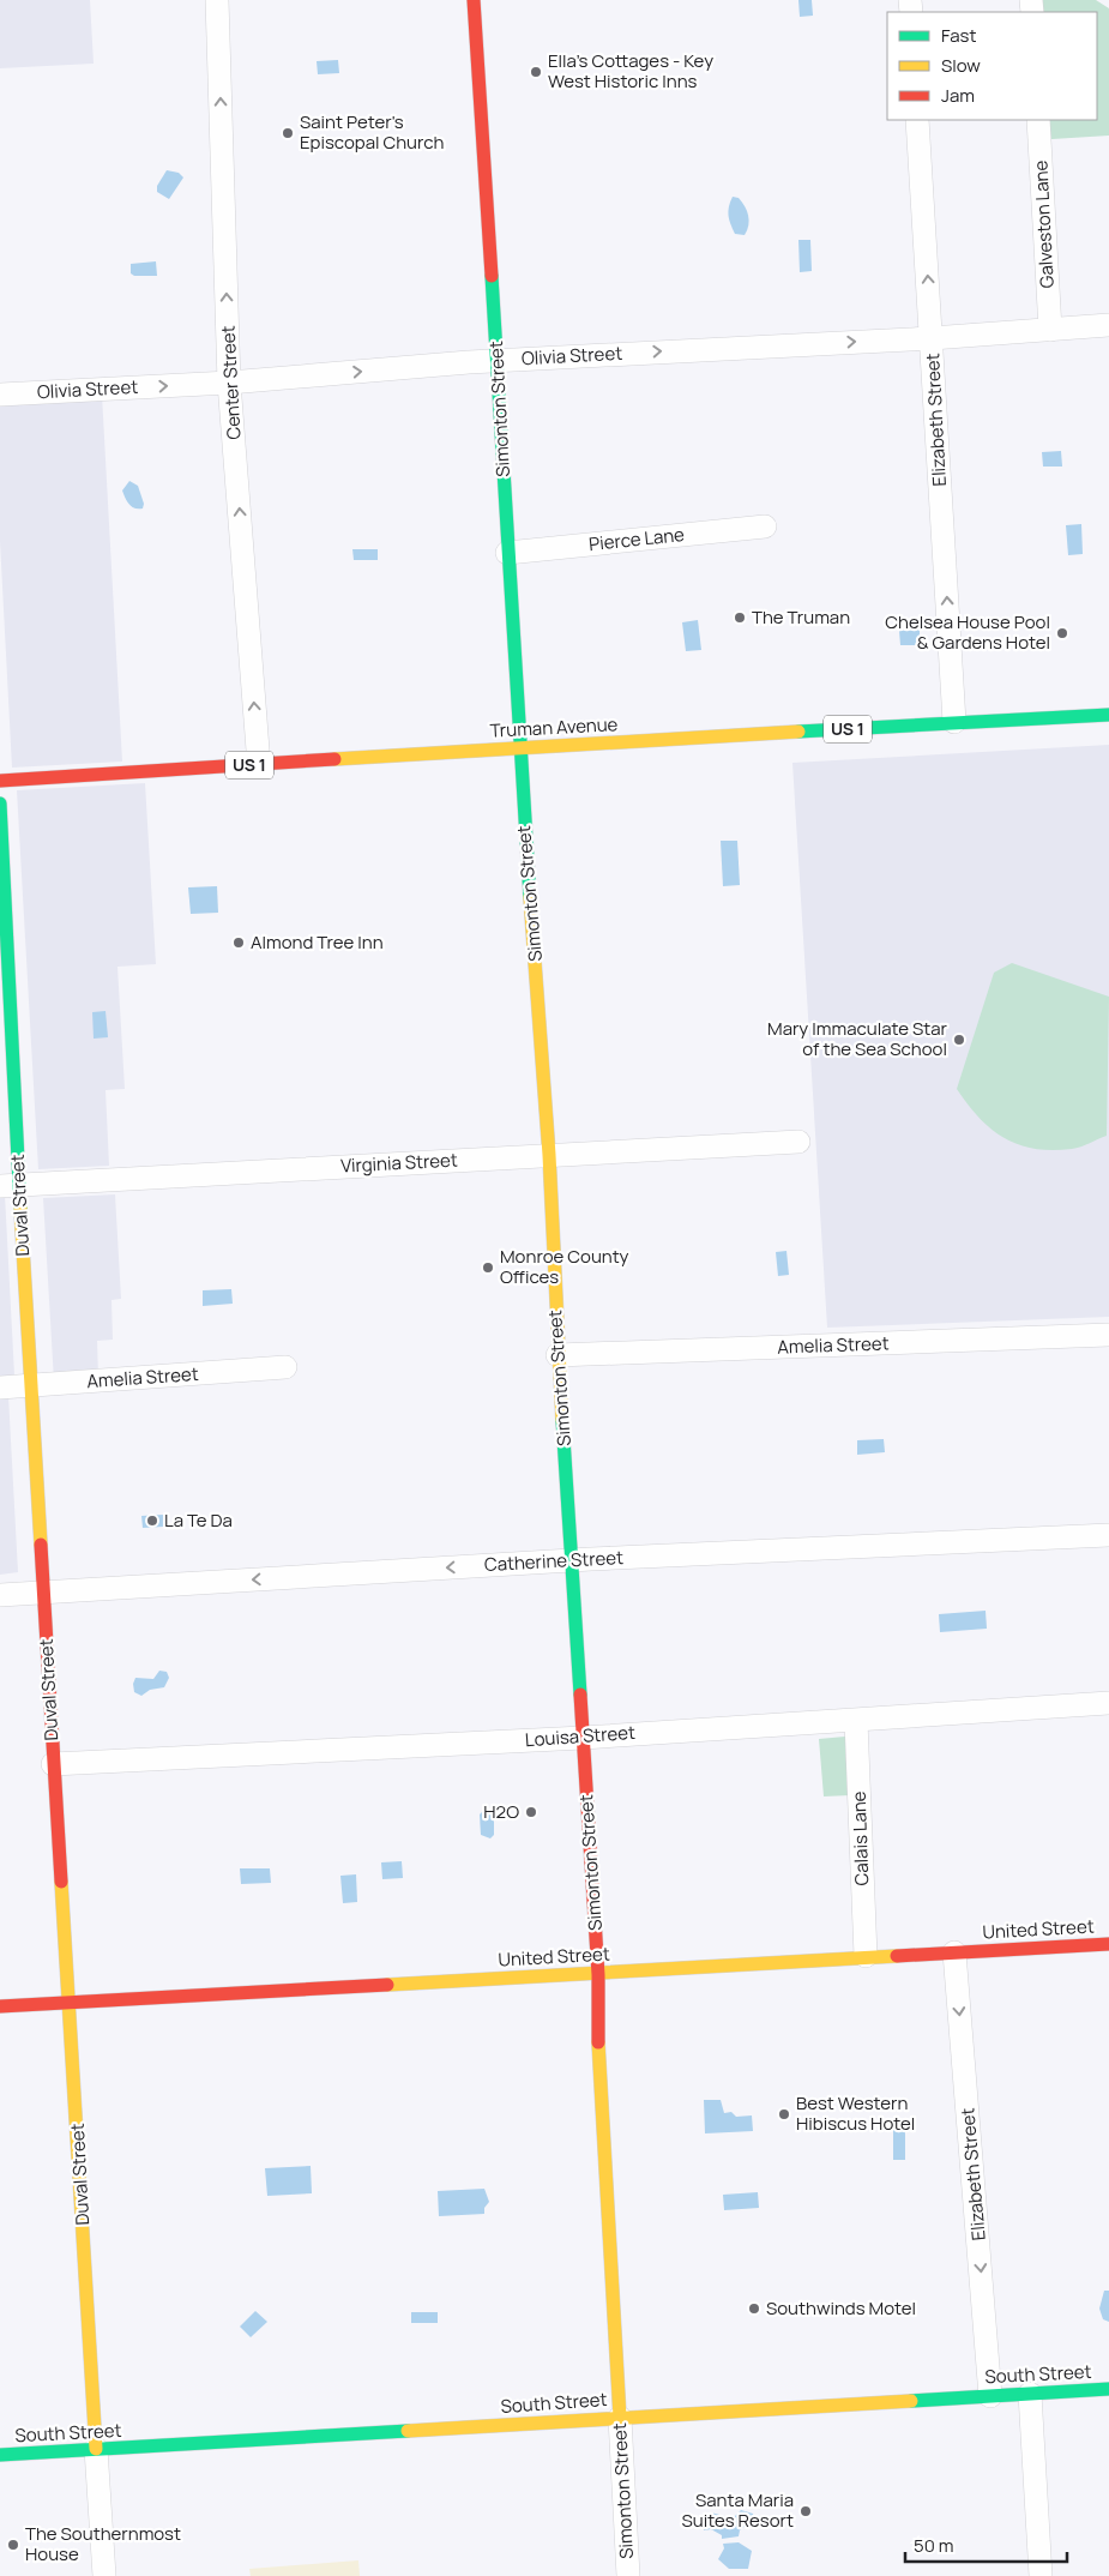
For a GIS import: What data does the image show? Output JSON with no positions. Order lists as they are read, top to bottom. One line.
{"streets":{"street":["Galveston Lane","Olivia Street","Center Street","Simonton Street","Elizabeth Street","Pierce Lane","Truman Avenue","US 1","Virginia Street","Duval Street","Amelia Street","Catherine Street","Louisa Street","Calais Lane","United Street","South Street"]},"crossings":[["Galveston Lane","Olivia Street"],["Olivia Street","Center Street"],["Olivia Street","Simonton Street"],["Olivia Street","Elizabeth Street"],["Center Street","Truman Avenue"],["Simonton Street","Pierce Lane"],["Simonton Street","Truman Avenue"],["Simonton Street","Virginia Street"],["Simonton Street","Amelia Street"],["Simonton Street","Catherine Street"],["Simonton Street","Louisa Street"],["Simonton Street","United Street"],["Simonton Street","South Street"],["Elizabeth Street","Truman Avenue"],["Elizabeth Street","United Street"],["Elizabeth Street","South Street"],["Virginia Street","Duval Street"],["Duval Street","Amelia Street"],["Duval Street","Catherine Street"],["Duval Street","Louisa Street"],["Duval Street","United Street"],["Duval Street","South Street"],["Louisa Street","Calais Lane"],["Calais Lane","United Street"]],"one_way":["Olivia Street","Center Street","Catherine Street"],"places":["Ella's Cottages - Key West Historic Inns","Saint Peter's Episcopal Church","The Truman","Chelsea House Pool & Gardens Hotel","Almond Tree Inn","Mary Immaculate Star of the Sea School","Monroe County Offices","La Te Da","H2O","Best Western Hibiscus Hotel","Southwinds Motel","Santa Maria Suites Resort","The Southernmost House"],"legend":["Fast","Slow","Jam"],"scale_bar":"50 m"}
